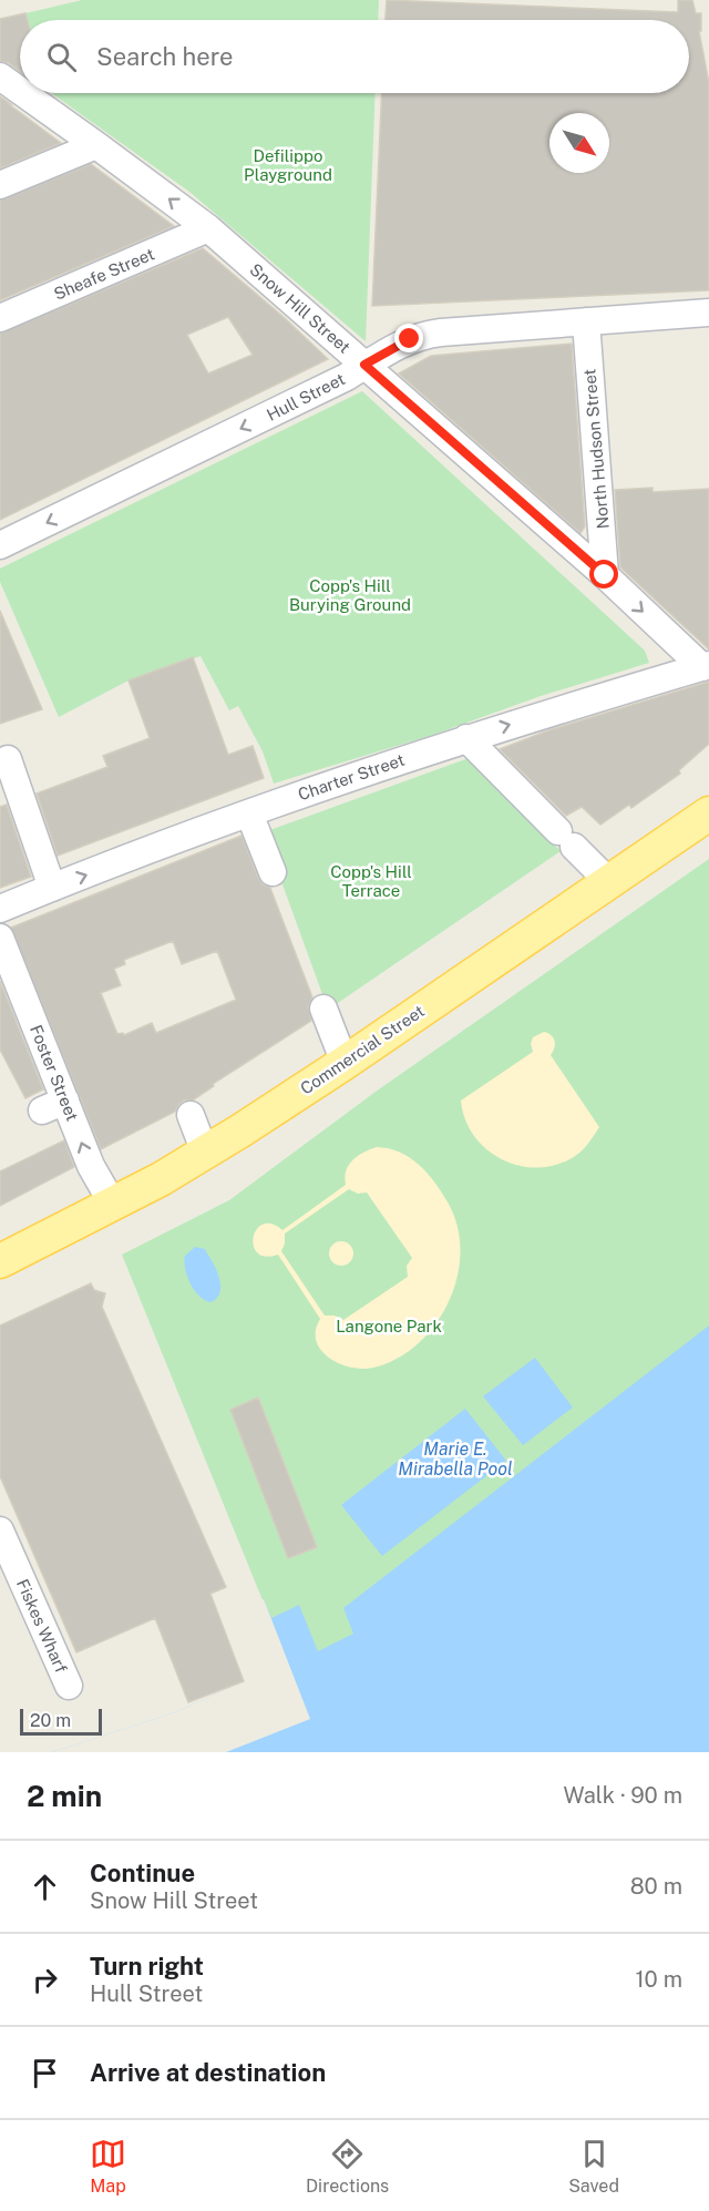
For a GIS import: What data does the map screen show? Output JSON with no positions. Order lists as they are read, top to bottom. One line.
{"streets":{"main road":["Commercial Street"],"street":["Sheafe Street","Snow Hill Street","Hull Street","North Hudson Street","Charter Street","Foster Street","Fiskes Wharf"]},"crossings":[["Sheafe Street","Snow Hill Street"],["Snow Hill Street","Hull Street"],["Snow Hill Street","North Hudson Street"],["Snow Hill Street","Charter Street"],["Hull Street","North Hudson Street"],["Commercial Street","Foster Street"]],"one_way":["Hull Street","Charter Street","Foster Street"],"water":["Marie E. Mirabella Pool"],"parks":["Defilippo Playground","Copp's Hill Burying Ground","Copp's Hill Terrace","Langone Park"],"scale_bar":"20 m","north":"bottom right","page":{"search":"Search here","scale":"20 m","heading":["2 min","Walk · 90 m"],"list":[["Continue","Snow Hill Street","80 m"],["Turn right","Hull Street","10 m"],"Arrive at destination"],"nav":["Map","Directions","Saved"]}}
